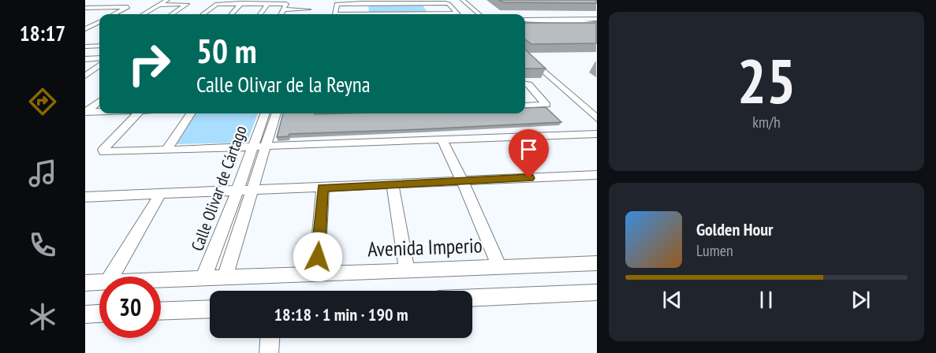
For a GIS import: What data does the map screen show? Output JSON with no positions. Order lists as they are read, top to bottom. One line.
{"streets":{"street":["Calle Olivar de Cártago","Avenida Imperio"]},"crossings":[["Calle Olivar de Cártago","Avenida Imperio"]],"page":{"tabs":"18:17","tile":["25","km/h"],"turn":["50 m","Calle Olivar de la Reyna"],"song":["Golden Hour","Lumen"],"limit":"30","trip":"18:18 · 1 min · 190 m"}}
